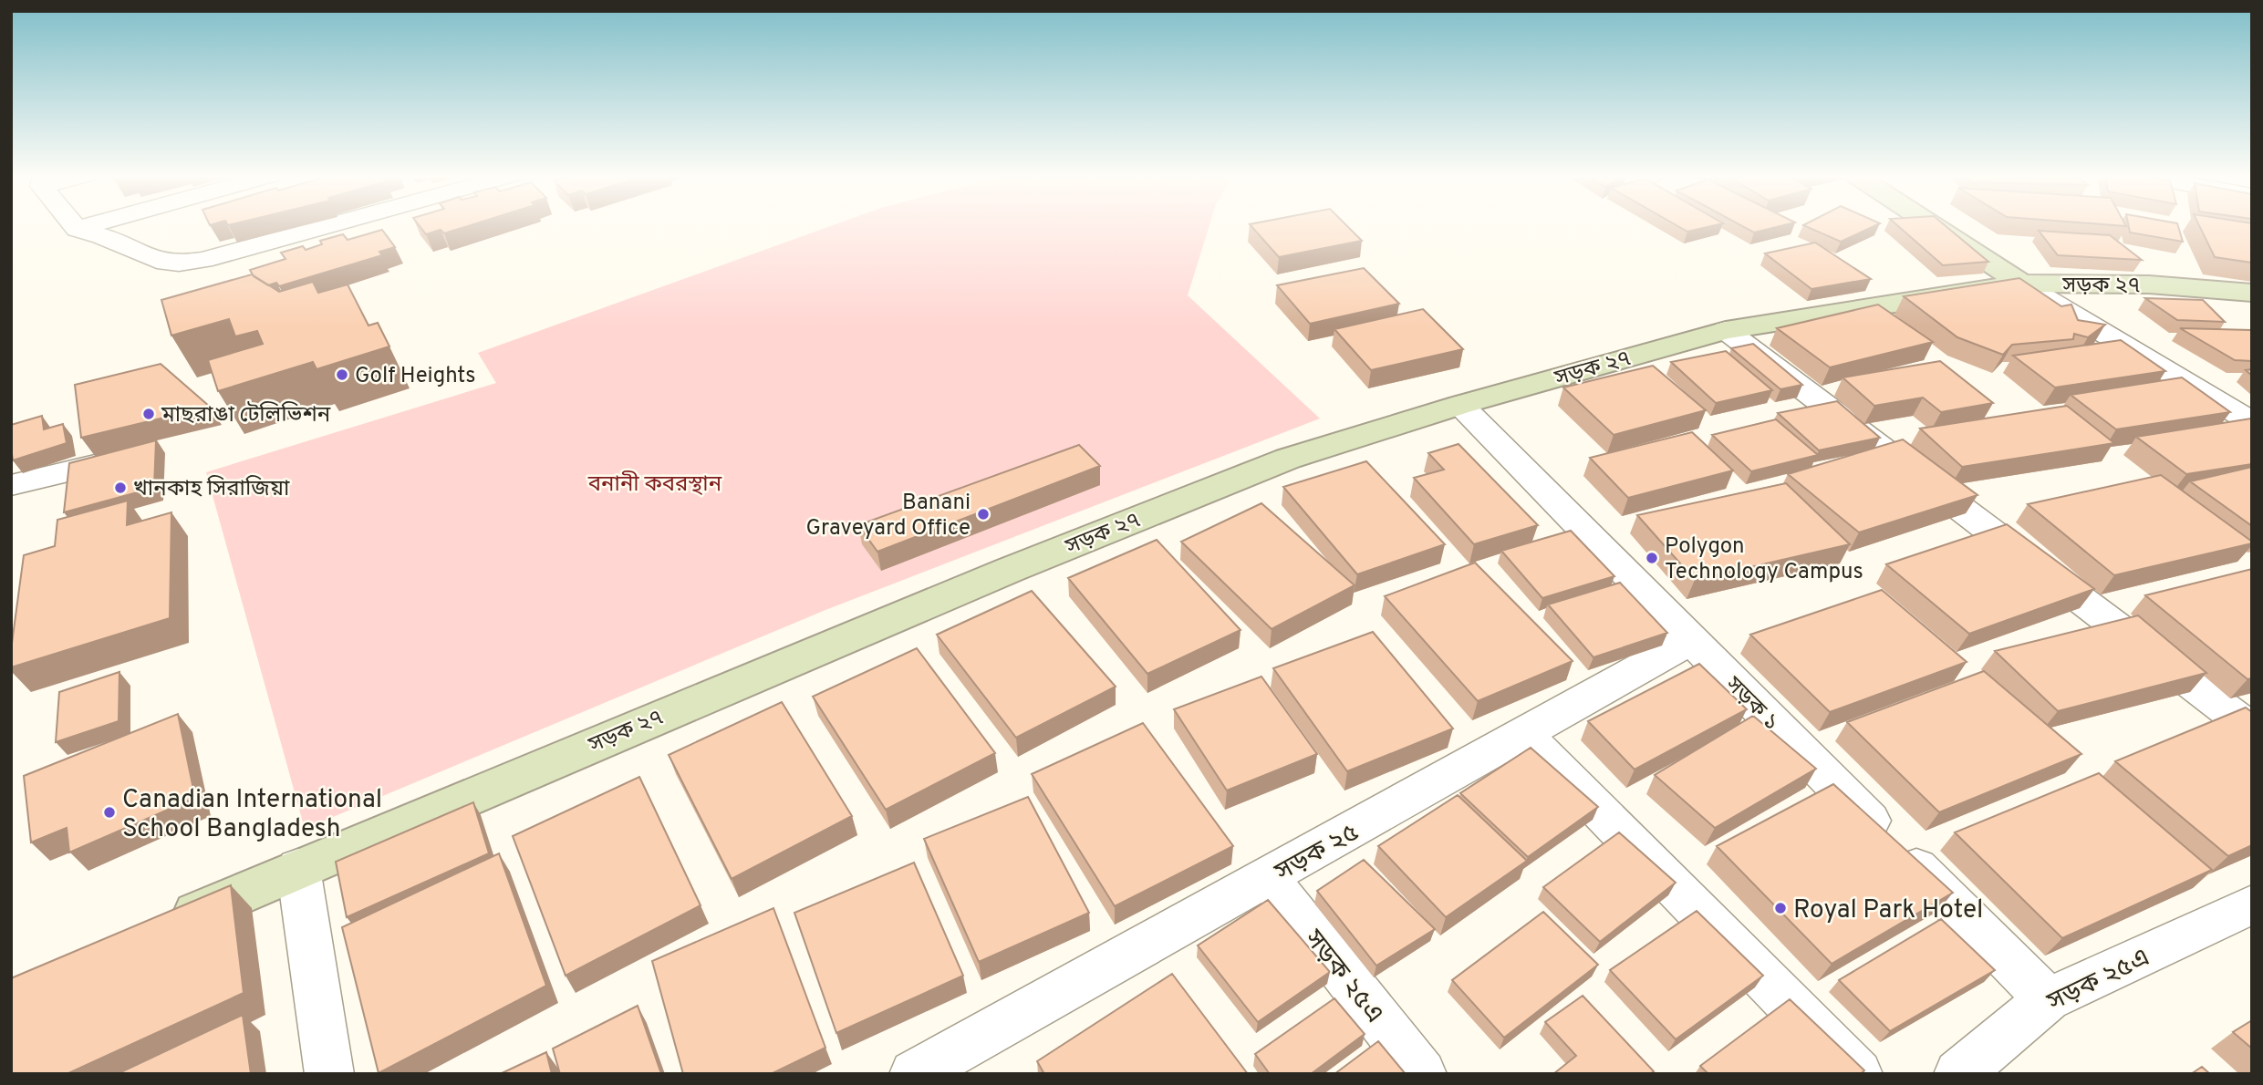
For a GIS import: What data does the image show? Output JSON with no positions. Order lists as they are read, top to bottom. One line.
{"streets":{"street":["সড়ক ২৭","সড়ক ১","সড়ক ২৫","সড়ক ২৫এ"]},"crossings":[["সড়ক ২৭","সড়ক ১"],["সড়ক ১","সড়ক ২৫"],["সড়ক ১","সড়ক ২৫এ"],["সড়ক ২৫","সড়ক ২৫এ"]],"parks":["বনানী কবরস্থান"],"places":["Golf Heights","মাছরাঙা টেলিভিশন","খানকাহ সিরাজিয়া","Banani Graveyard Office","Polygon Technology Campus","Canadian International School Bangladesh","Royal Park Hotel"]}
